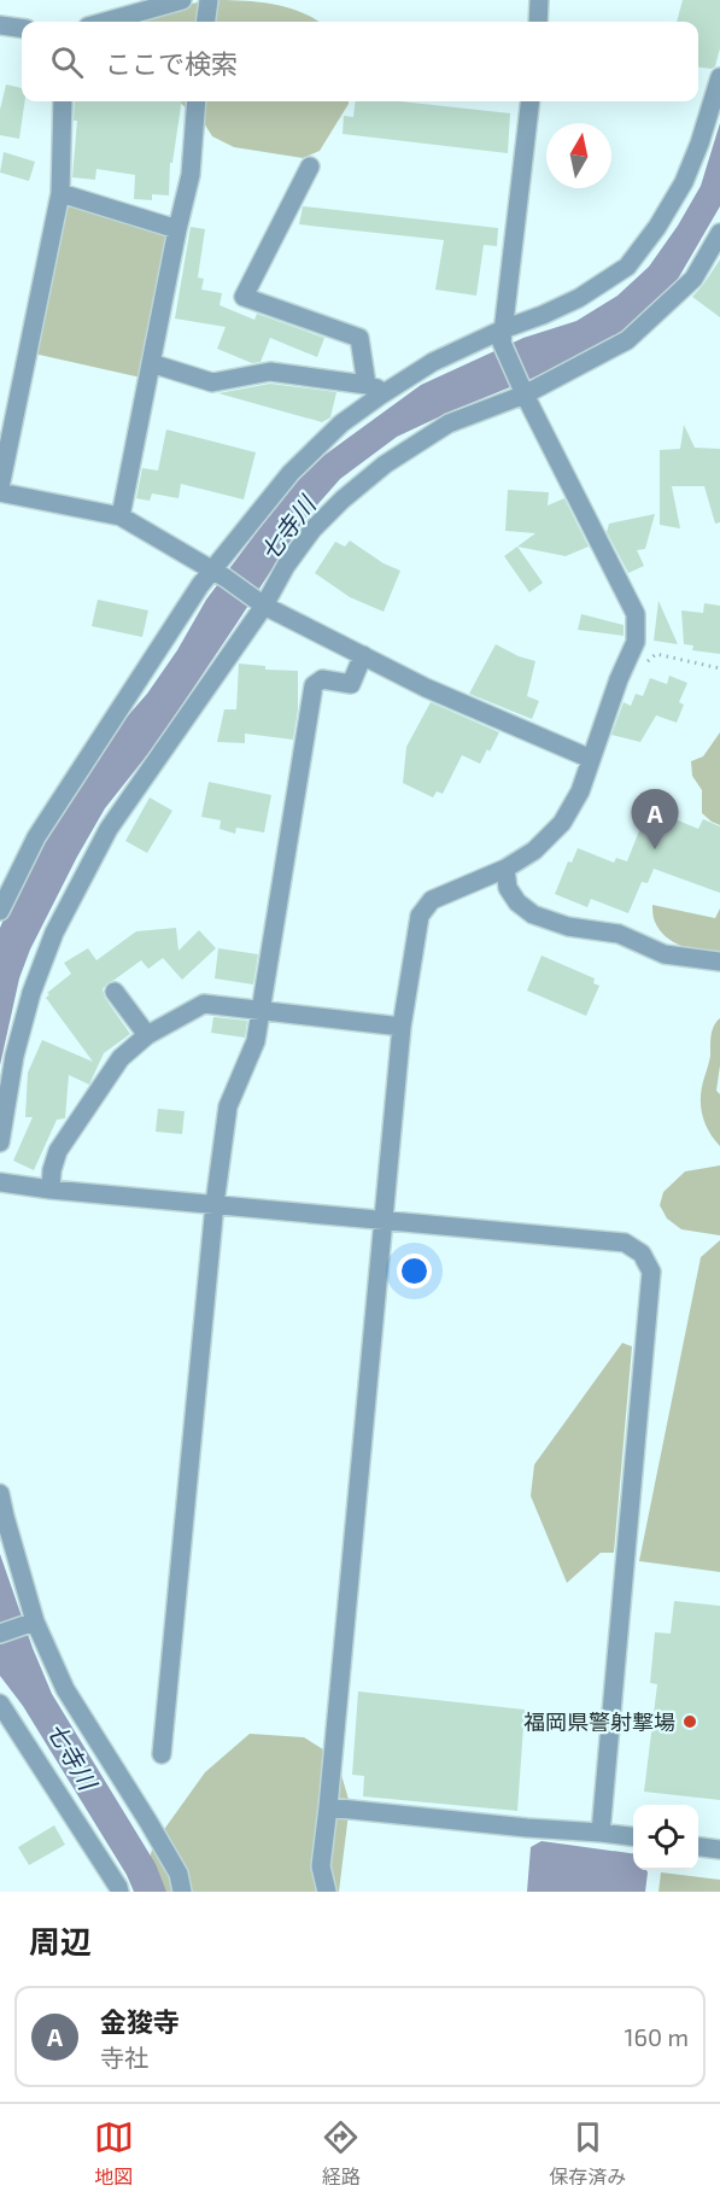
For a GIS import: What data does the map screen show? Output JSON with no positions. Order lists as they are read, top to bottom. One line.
{"water":["七寺川"],"places":["福岡県警射撃場"],"north":"top","page":{"search":"ここで検索","pins":"A","heading":"周辺","list":[{"mark":"A","name":"金狻寺","note":"寺社","value":"160 m"}],"nav":["地図","経路","保存済み"]}}
